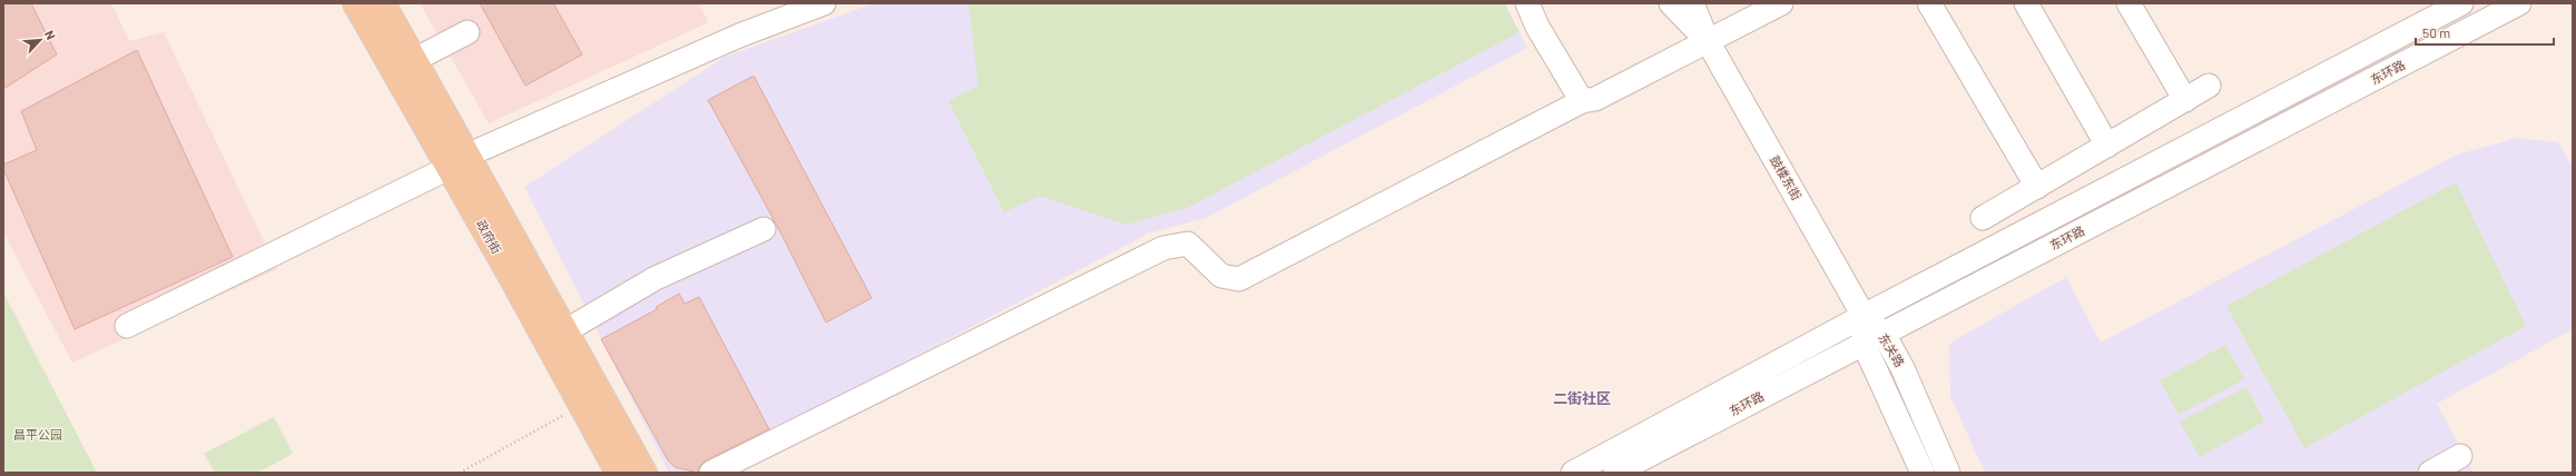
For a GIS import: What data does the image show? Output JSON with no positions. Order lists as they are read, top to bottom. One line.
{"streets":{"main road":["政府街"],"street":["东环路","鼓楼东街","东关路"]},"crossings":[["东环路","鼓楼东街"],["东环路","东关路"],["鼓楼东街","东关路"]],"districts":["二街社区"],"parks":["昌平公园"],"scale_bar":"50 m","north":"top right"}
